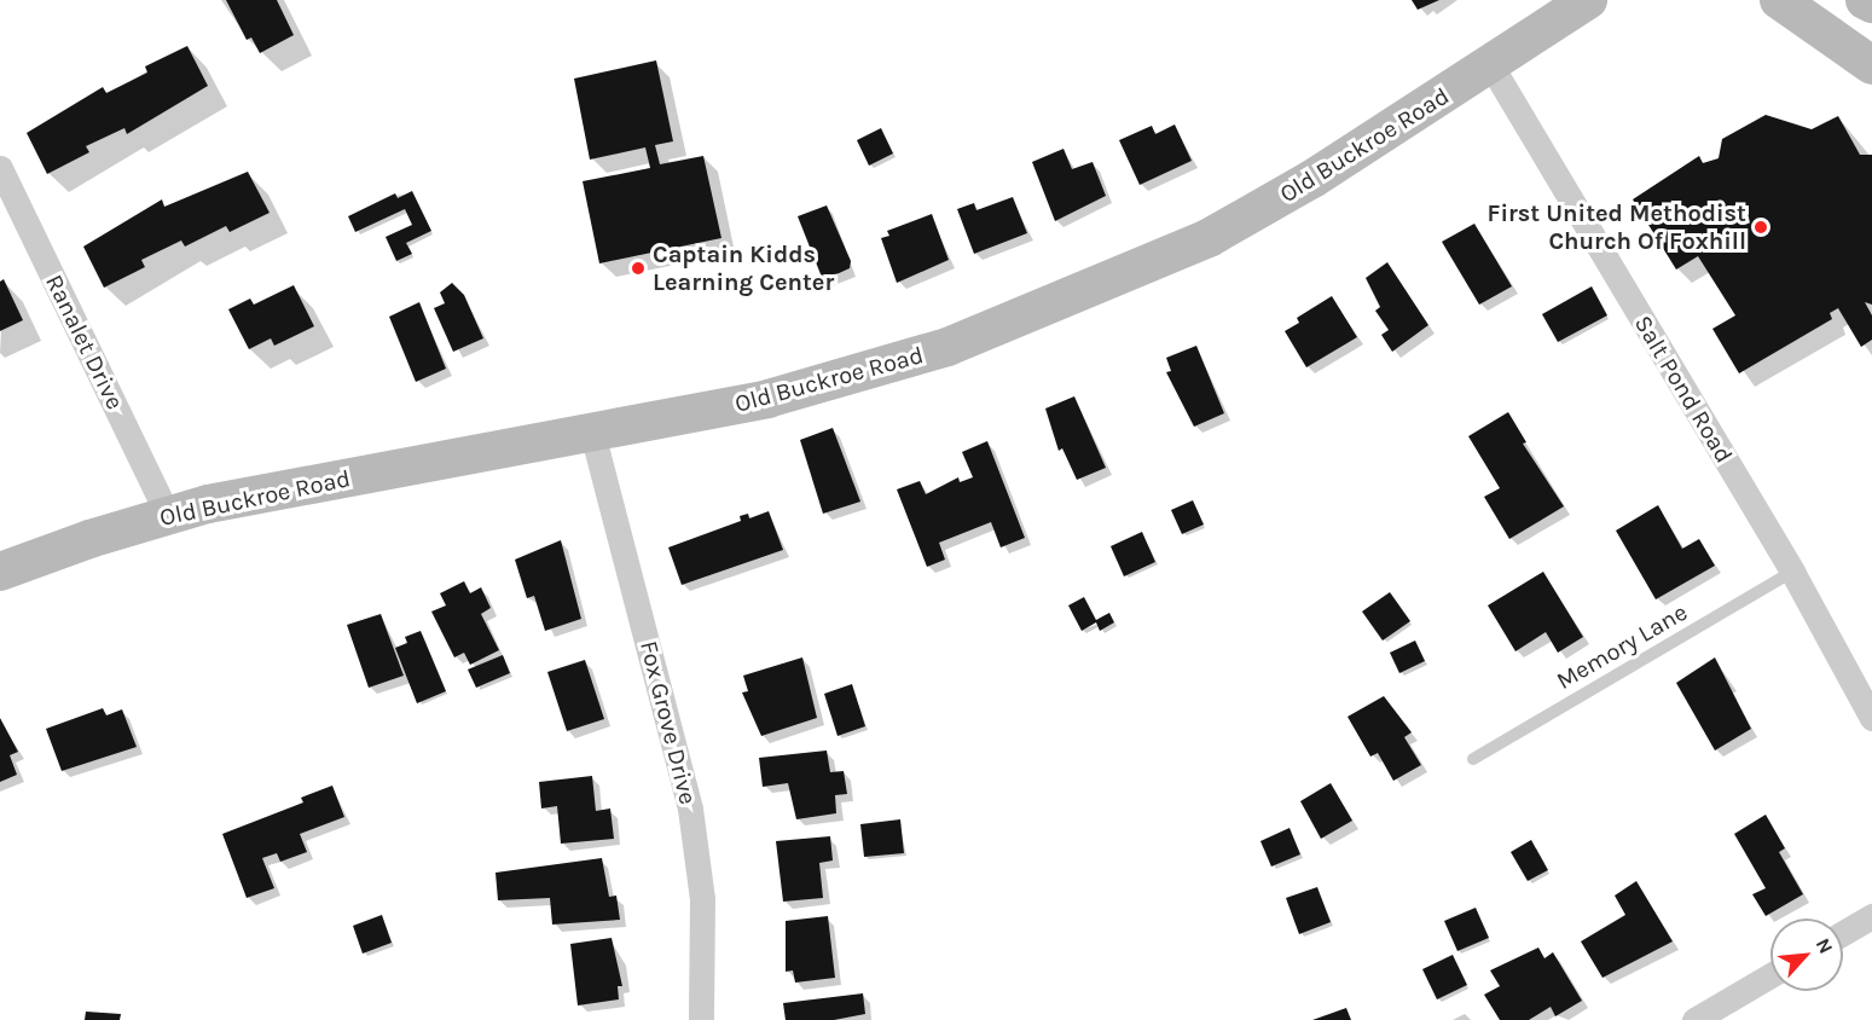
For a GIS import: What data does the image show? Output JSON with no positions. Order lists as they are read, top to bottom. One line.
{"streets":{"main road":["Old Buckroe Road"],"street":["Ranalet Drive","Salt Pond Road","Fox Grove Drive"],"lane":["Memory Lane"]},"crossings":[["Old Buckroe Road","Ranalet Drive"],["Old Buckroe Road","Salt Pond Road"],["Old Buckroe Road","Fox Grove Drive"],["Salt Pond Road","Memory Lane"]],"places":["First United Methodist Church Of Foxhill","Captain Kidds Learning Center"],"north":"top right"}
